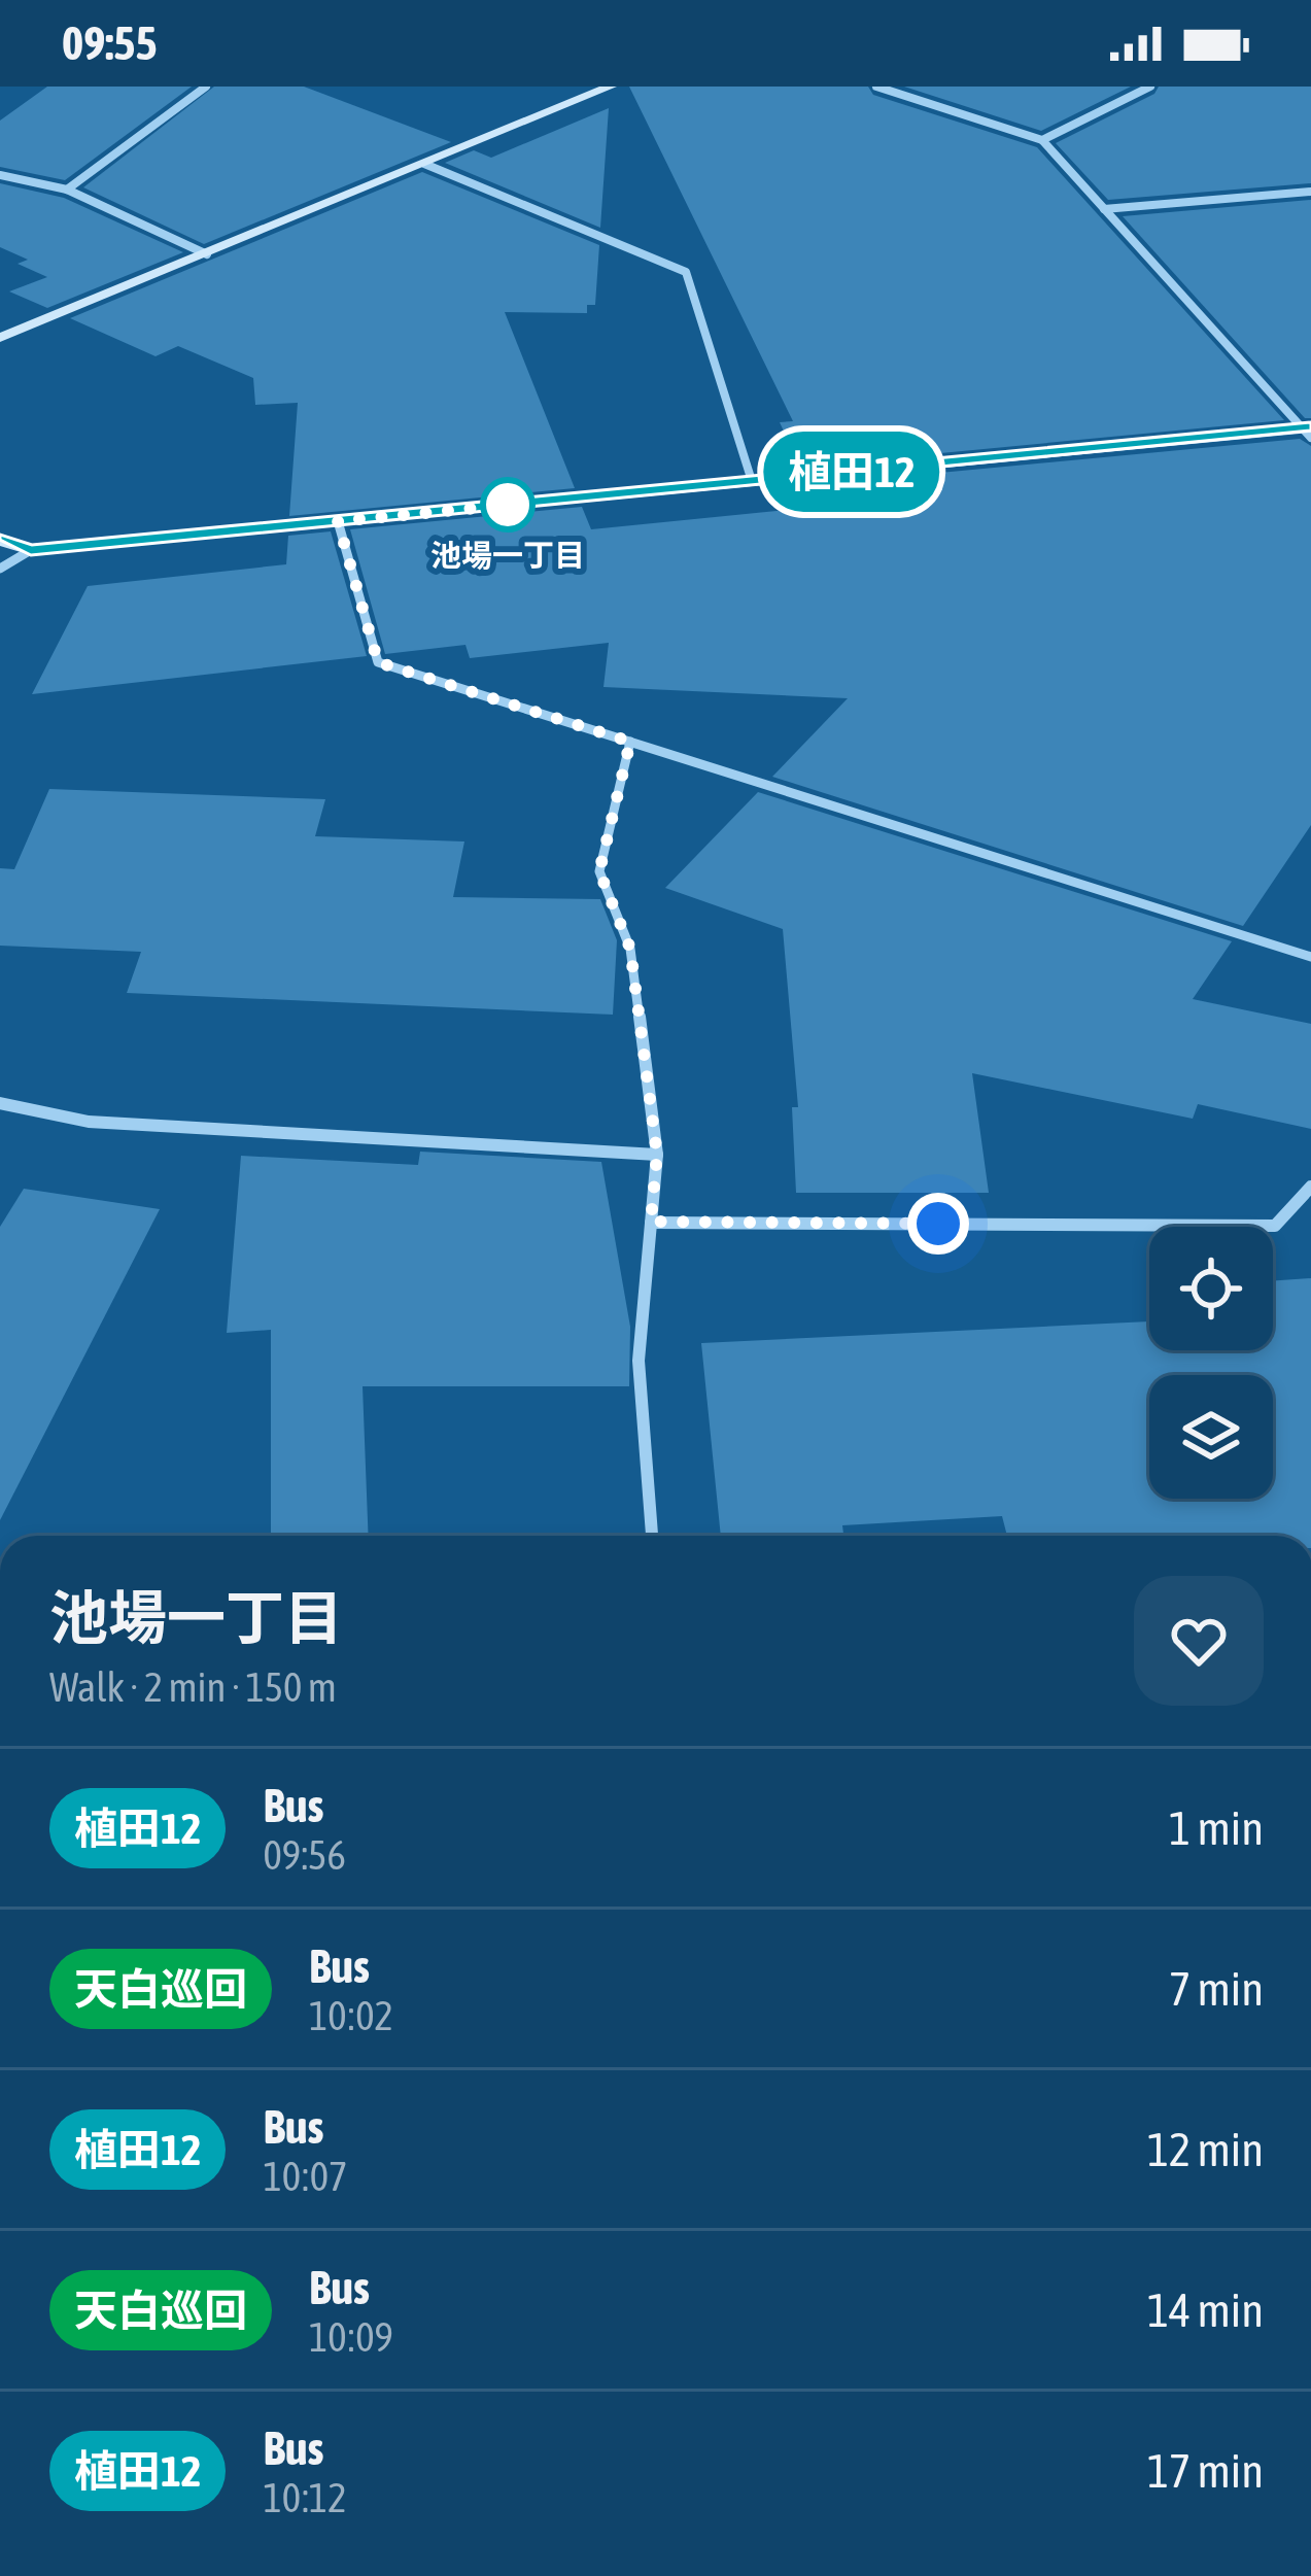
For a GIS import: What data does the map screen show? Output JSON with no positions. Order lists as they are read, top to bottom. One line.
{"places":["池場一丁目"],"lines":["bus line 植田12"],"page":{"status":"09:55","on_map":"植田12","heading":["池場一丁目","Walk · 2 min · 150 m"],"list":[{"mark":"植田12","name":"Bus","note":"09:56","value":"1 min"},{"mark":"天白巡回","name":"Bus","note":"10:02","value":"7 min"},{"mark":"植田12","name":"Bus","note":"10:07","value":"12 min"},{"mark":"天白巡回","name":"Bus","note":"10:09","value":"14 min"},{"mark":"植田12","name":"Bus","note":"10:12","value":"17 min"}]}}
